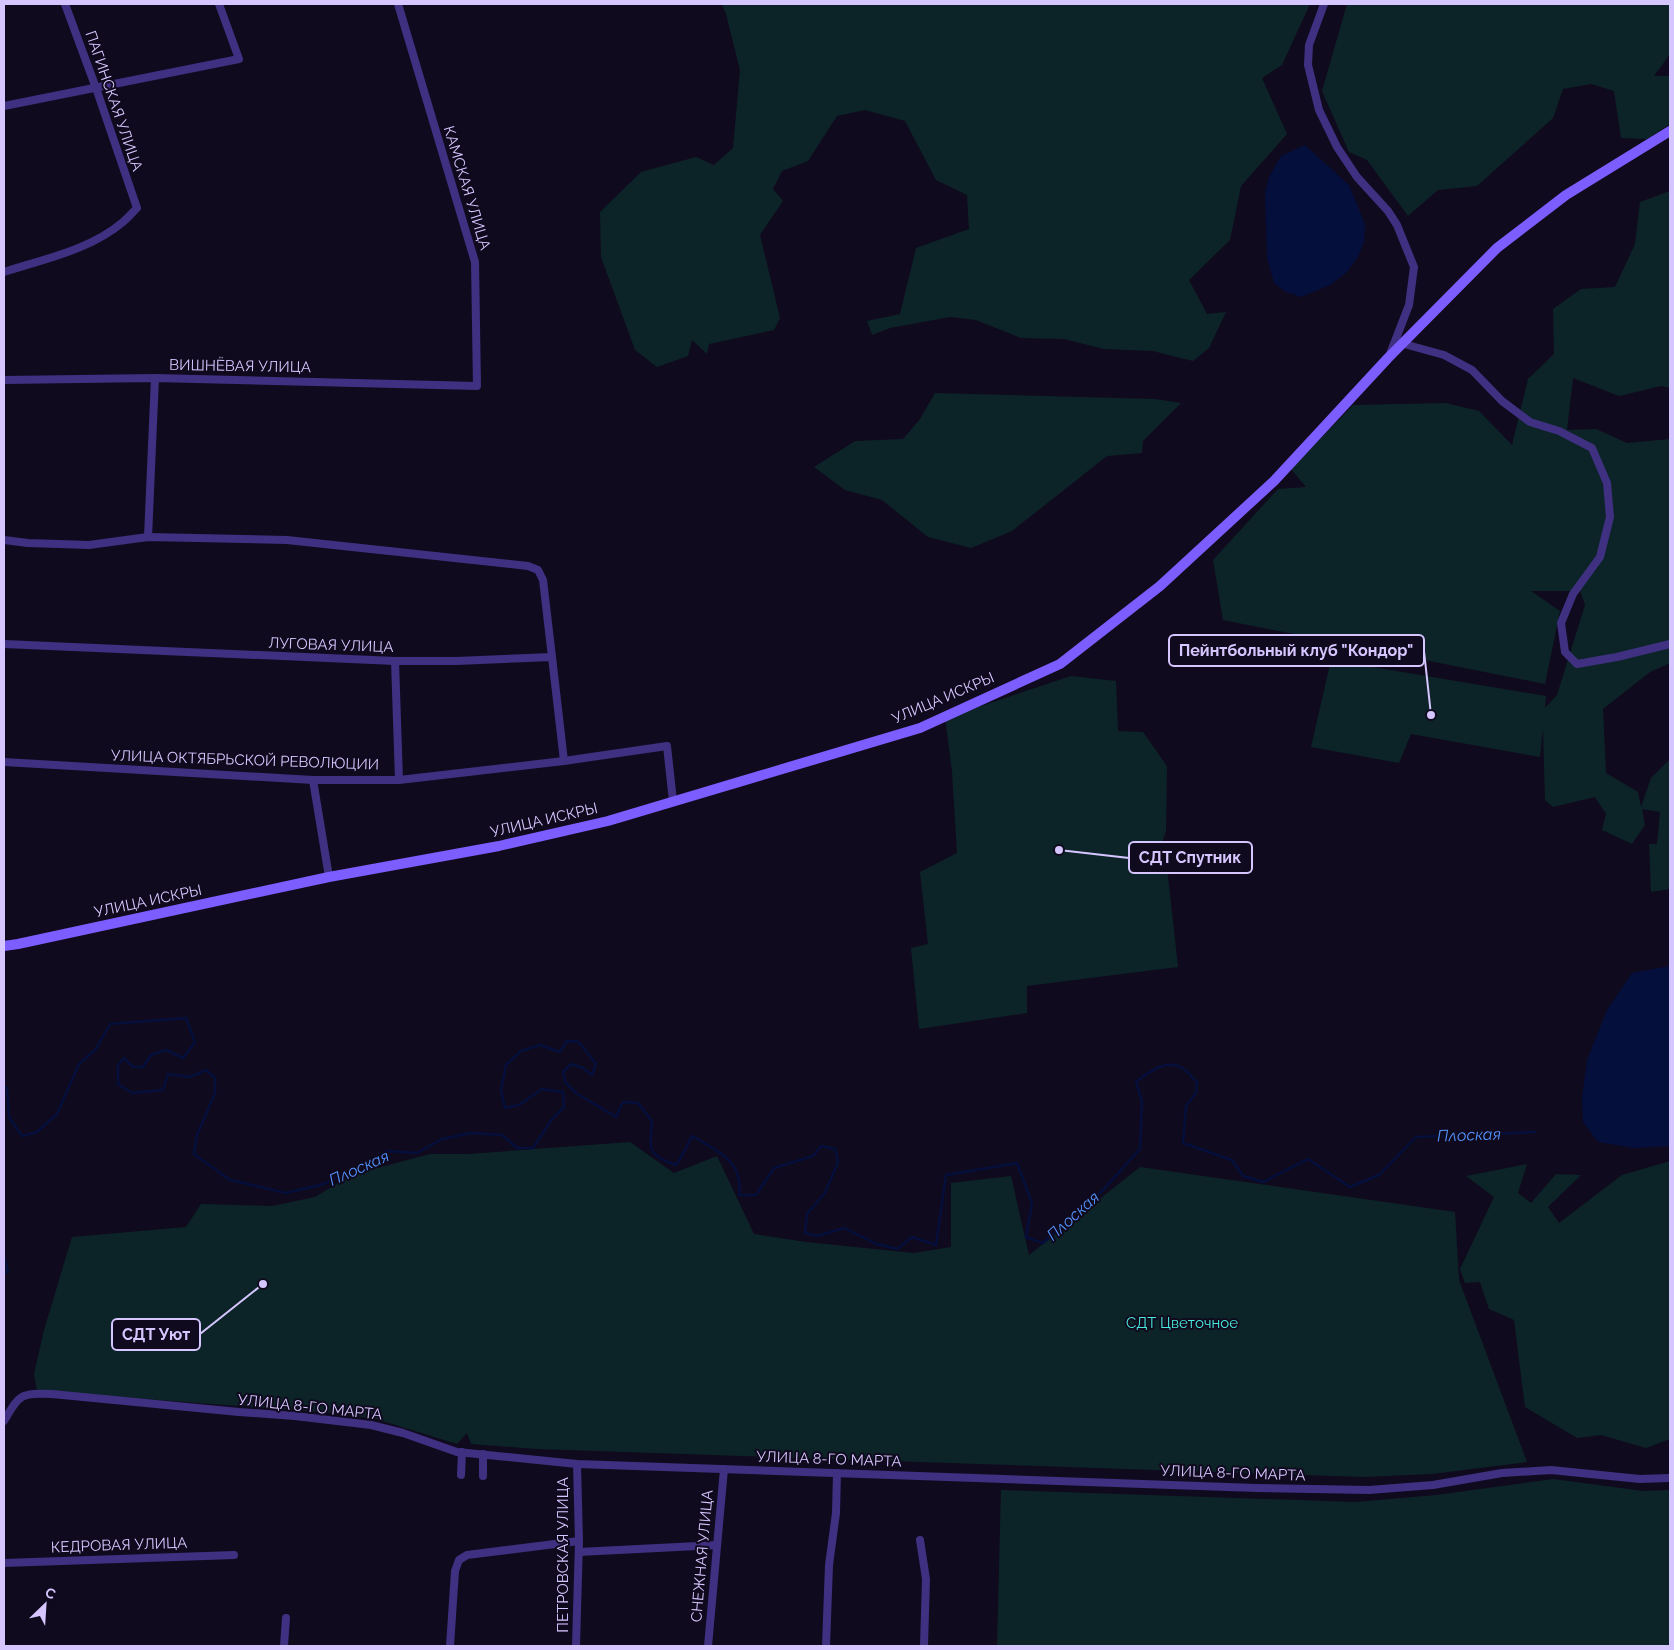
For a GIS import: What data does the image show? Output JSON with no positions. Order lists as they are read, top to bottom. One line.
{"streets":{"main road":["УЛИЦА ИСКРЫ"],"street":["ПАГИНСКАЯ УЛИЦА","КАМСКАЯ УЛИЦА","ВИШНЁВАЯ УЛИЦА","ЛУГОВАЯ УЛИЦА","УЛИЦА ОКТЯБРЬСКОЙ РЕВОЛЮЦИИ","УЛИЦА 8-ГО МАРТА","КЕДРОВАЯ УЛИЦА","ПЕТРОВСКАЯ УЛИЦА","СНЕЖНАЯ УЛИЦА"]},"crossings":[["КАМСКАЯ УЛИЦА","ВИШНЁВАЯ УЛИЦА"],["УЛИЦА ИСКРЫ","УЛИЦА ОКТЯБРЬСКОЙ РЕВОЛЮЦИИ"],["УЛИЦА 8-ГО МАРТА","ПЕТРОВСКАЯ УЛИЦА"],["УЛИЦА 8-ГО МАРТА","СНЕЖНАЯ УЛИЦА"]],"water":["Плоская"],"parks":["СДТ Цветочное"],"places":["Пейнтбольный клуб \"Кондор\"","СДТ Спутник","СДТ Уют"],"north":"top right"}
